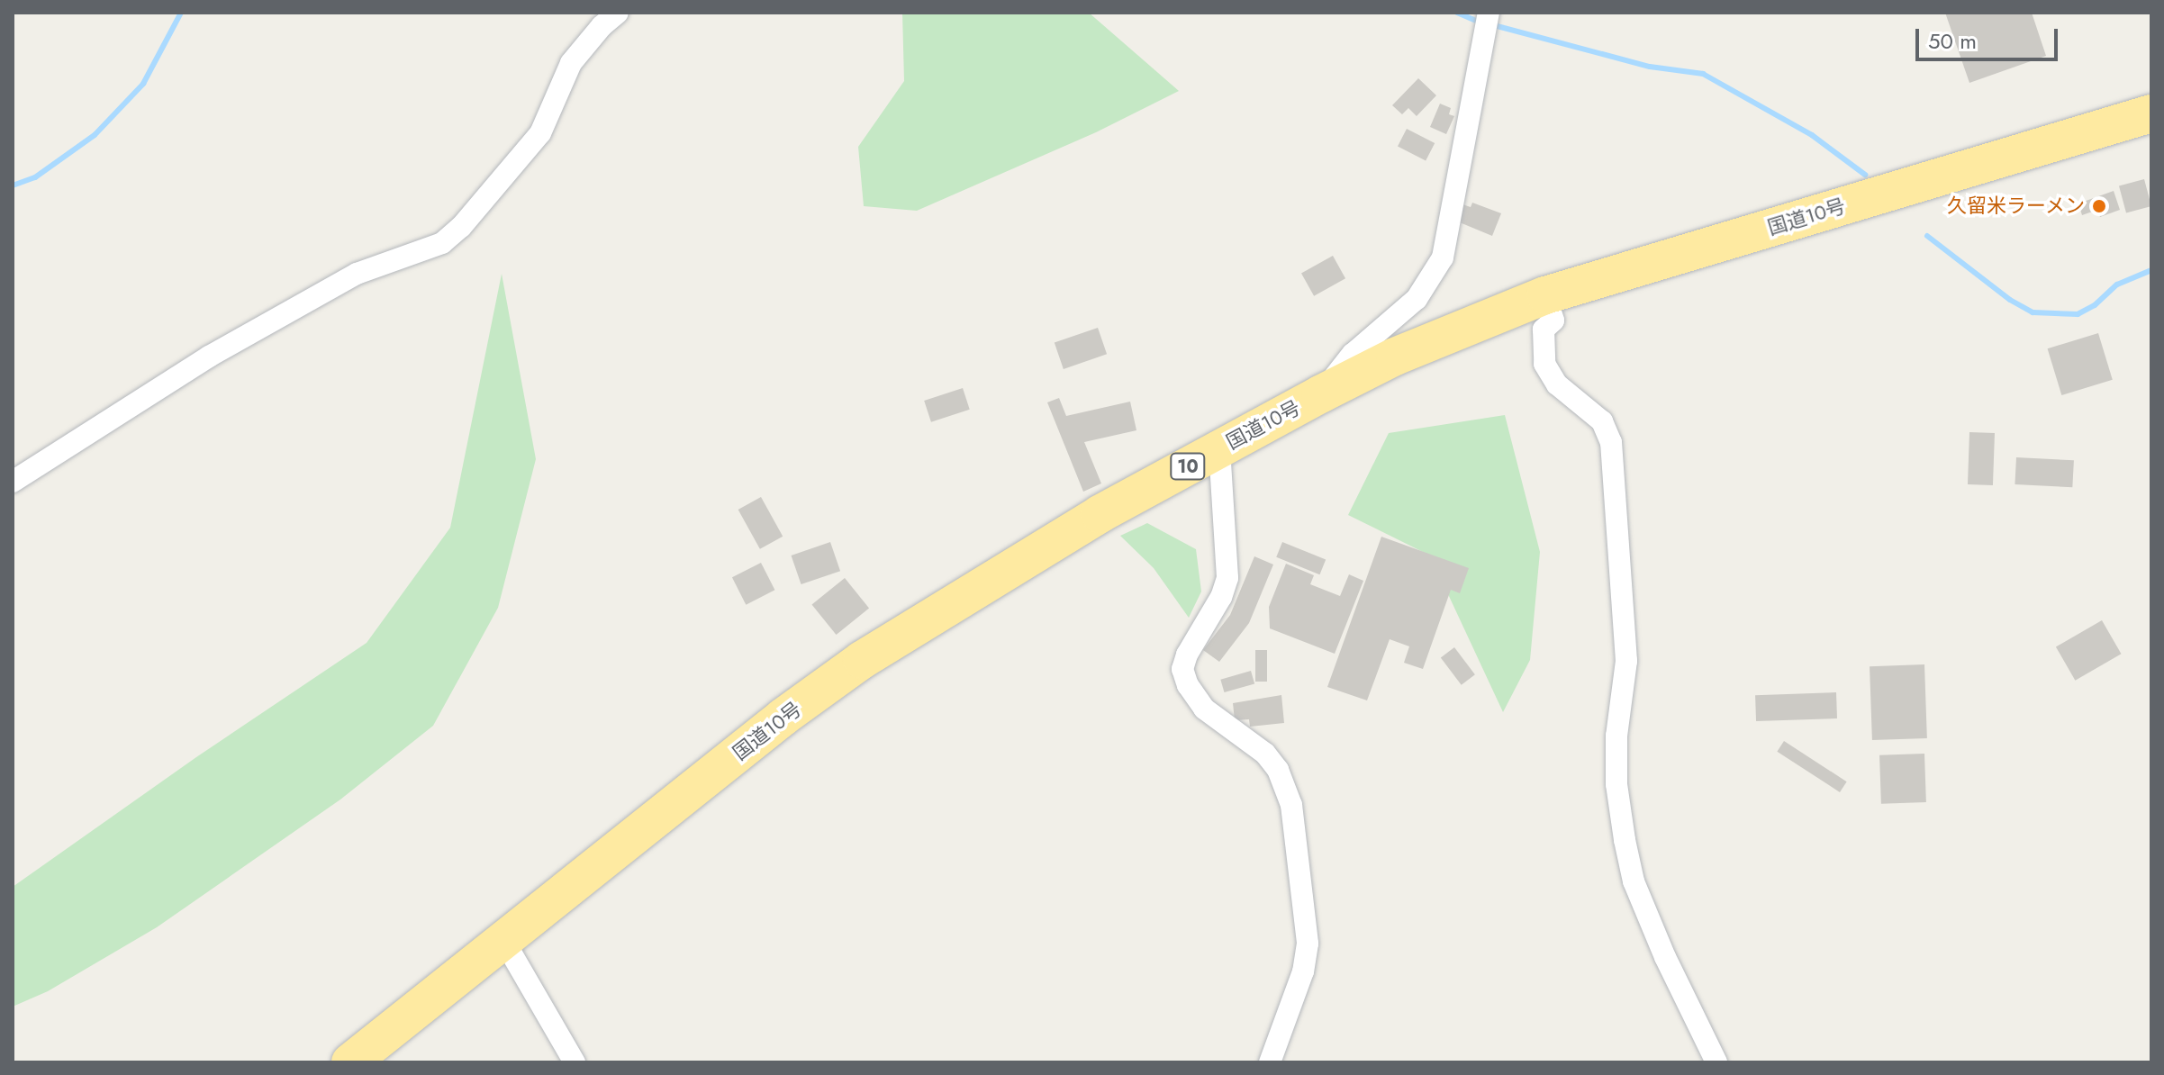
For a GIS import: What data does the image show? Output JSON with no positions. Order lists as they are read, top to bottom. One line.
{"streets":{"highway":["国道10号","10"]},"places":["久留米ラーメン"],"scale_bar":"50 m"}
